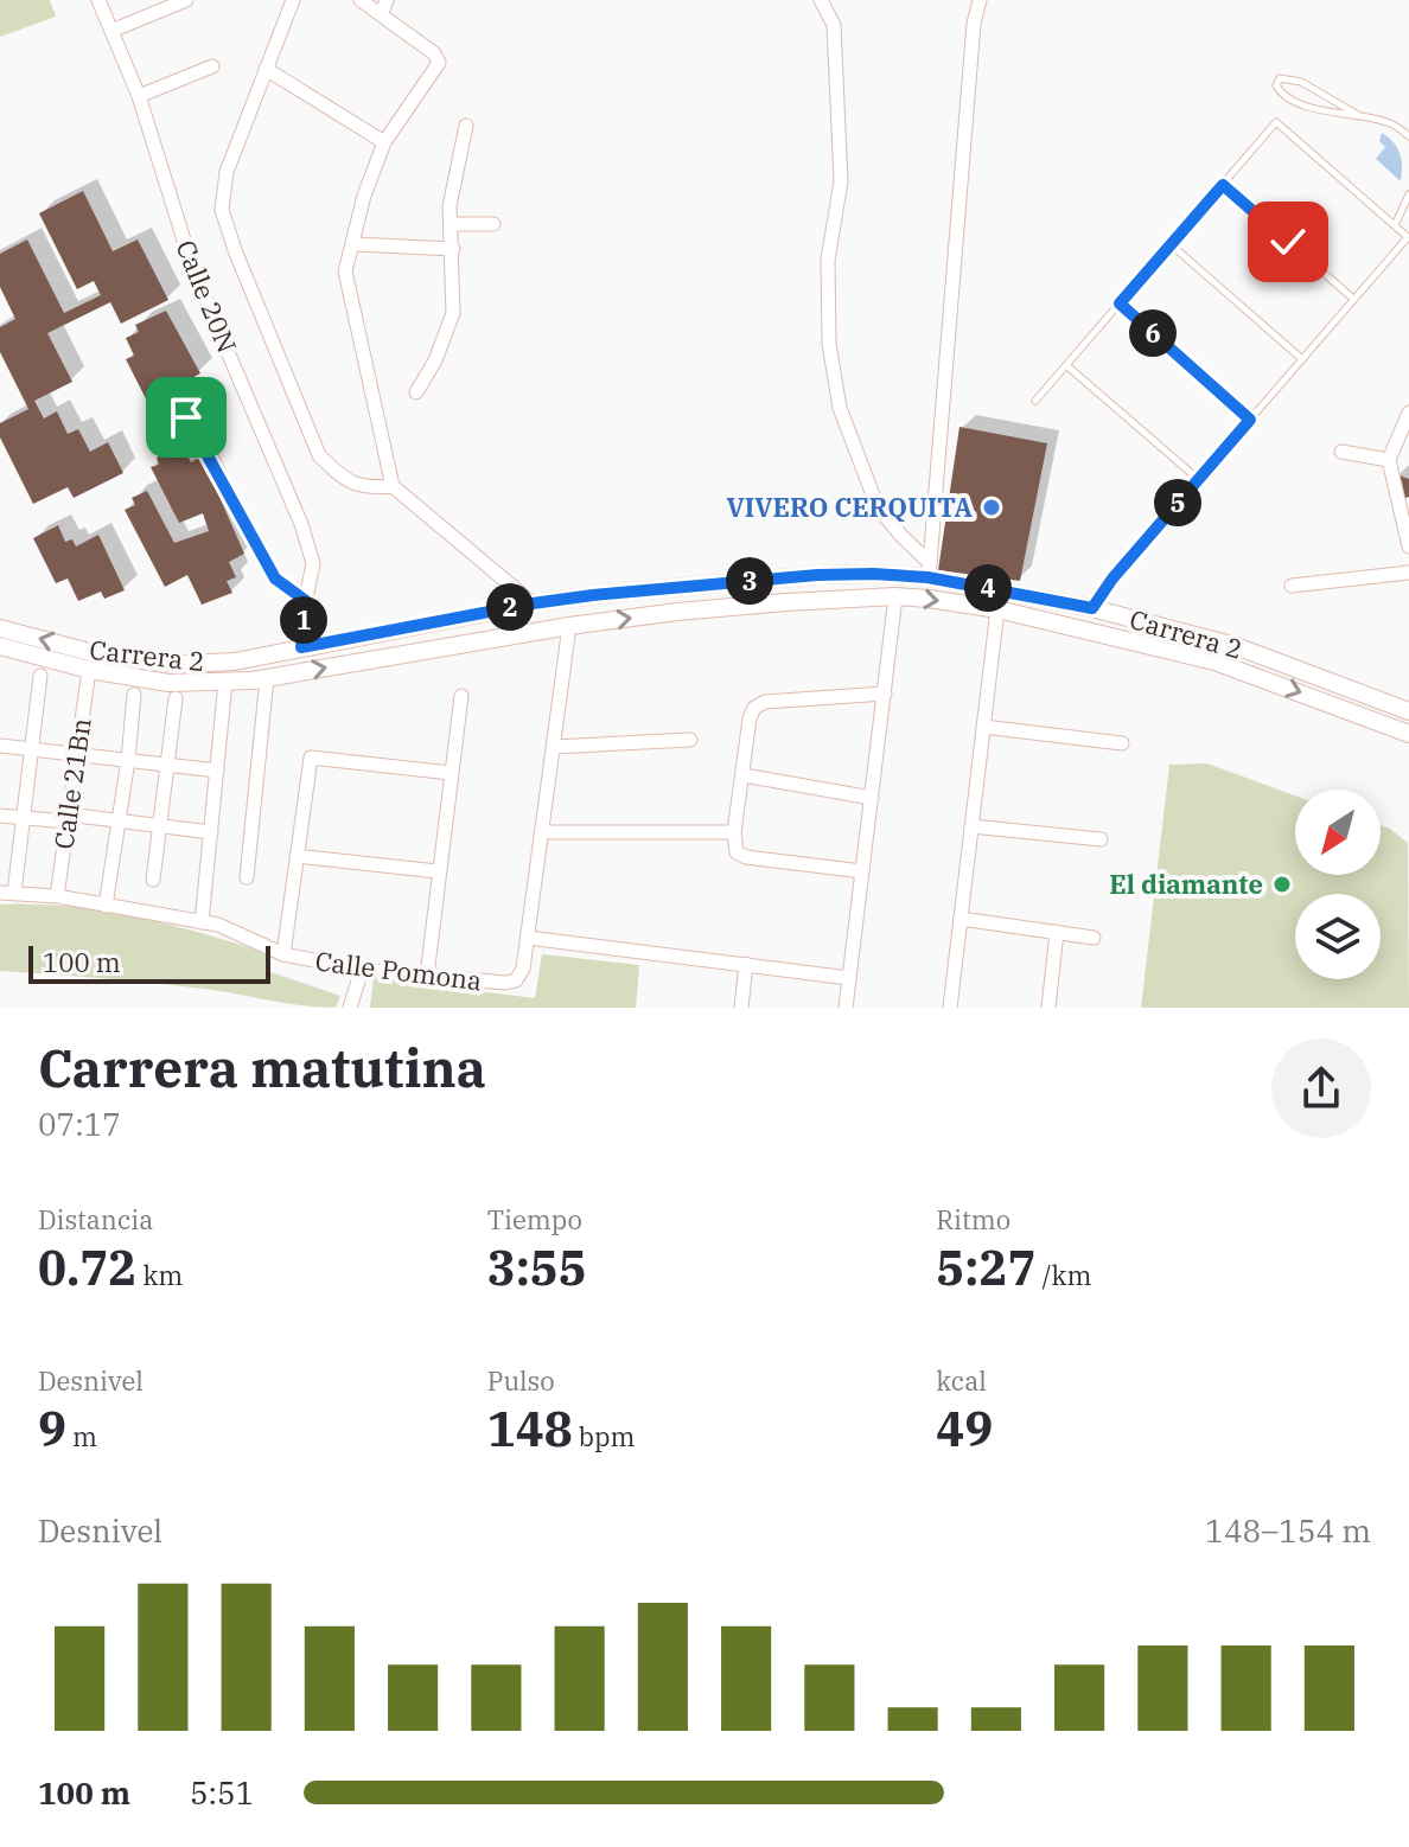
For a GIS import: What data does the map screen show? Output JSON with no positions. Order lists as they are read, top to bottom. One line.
{"streets":{"main road":["Carrera 2"],"street":["Calle 20N","Calle 21Bn","Calle Pomona"]},"crossings":[["Calle 20N","Carrera 2"],["Carrera 2","Calle 21Bn"],["Carrera 2","Calle Pomona"]],"places":["VIVERO CERQUITA","El diamante"],"scale_bar":"100 m","north":"bottom left","page":{"pins":["6","5","3","4","2","1"],"scale":"100 m","heading":["Carrera matutina","07:17"],"stats":[["Distancia","0.72 km"],["Tiempo","3:55"],["Ritmo","5:27 /km"],["Desnivel","9 m"],["Pulso","148 bpm"],["kcal","49"]],"chart":["Desnivel","148–154 m"],"list":[{"name":"100 m","note":"5:51"}]}}
